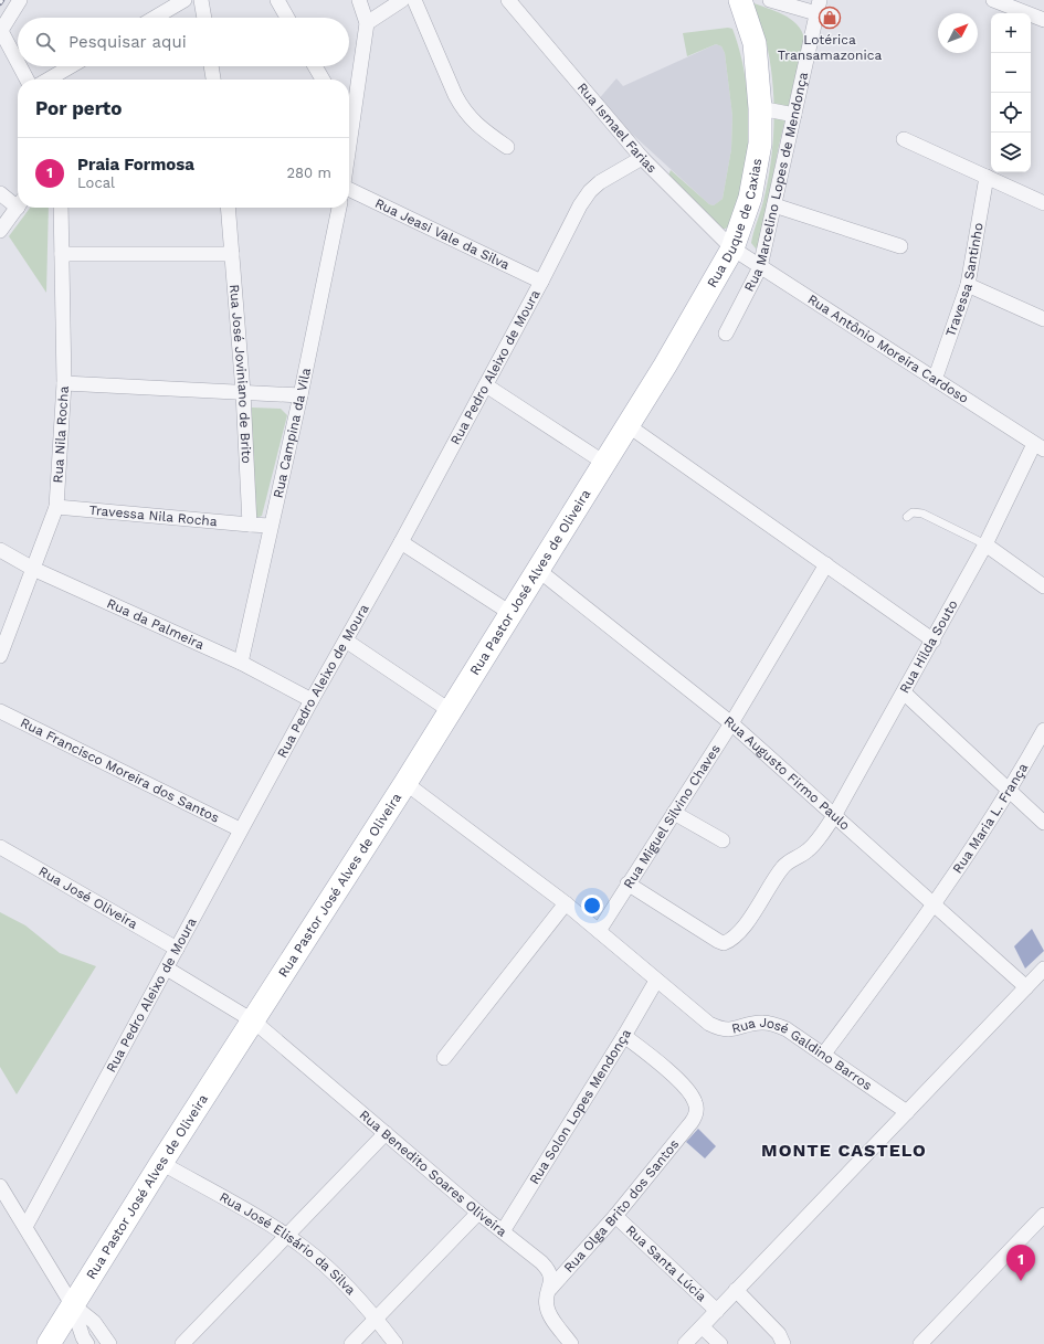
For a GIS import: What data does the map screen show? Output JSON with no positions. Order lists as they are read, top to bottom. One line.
{"streets":{"main road":["Rua Duque de Caxias","Rua Pastor José Alves de Oliveira"],"street":["Rua Ismael Farias","Rua Marcelino Lopes de Mendonça","Rua Jeasi Vale da Silva","Travessa Santinho","Rua Antônio Moreira Cardoso","Rua Pedro Aleixo de Moura","Rua José Joviniano de Brito","Rua Campina da Vila","Rua Nila Rocha","Travessa Nila Rocha","Rua da Palmeira","Rua Hilda Souto","Rua Francisco Moreira dos Santos","Rua Augusto Firmo Paulo","Rua Miguel Silvino Chaves","Rua Maria L. França","Rua José Oliveira","Rua José Galdino Barros","Rua Solon Lopes Mendonça","Rua Benedito Soares Oliveira","Rua Olga Brito dos Santos","Rua José Elisário da Silva","Rua Santa Lúcia"]},"crossings":[["Rua Ismael Farias","Rua Duque de Caxias"],["Rua Ismael Farias","Rua Antônio Moreira Cardoso"],["Rua Ismael Farias","Rua Pedro Aleixo de Moura"],["Rua Marcelino Lopes de Mendonça","Rua Antônio Moreira Cardoso"],["Rua Duque de Caxias","Rua Antônio Moreira Cardoso"],["Rua Duque de Caxias","Rua Pastor José Alves de Oliveira"],["Rua Jeasi Vale da Silva","Rua Pedro Aleixo de Moura"],["Travessa Santinho","Rua Antônio Moreira Cardoso"],["Rua Antônio Moreira Cardoso","Rua Hilda Souto"],["Rua Pedro Aleixo de Moura","Rua da Palmeira"],["Rua Pedro Aleixo de Moura","Rua Francisco Moreira dos Santos"],["Rua Pedro Aleixo de Moura","Rua José Oliveira"],["Rua Pedro Aleixo de Moura","Rua Benedito Soares Oliveira"],["Rua José Joviniano de Brito","Travessa Nila Rocha"],["Rua Campina da Vila","Rua da Palmeira"],["Rua Nila Rocha","Travessa Nila Rocha"],["Rua Nila Rocha","Rua da Palmeira"],["Rua Pastor José Alves de Oliveira","Rua Augusto Firmo Paulo"],["Rua Pastor José Alves de Oliveira","Rua José Galdino Barros"],["Rua Pastor José Alves de Oliveira","Rua Benedito Soares Oliveira"],["Rua Pastor José Alves de Oliveira","Rua José Elisário da Silva"],["Rua Hilda Souto","Rua Augusto Firmo Paulo"],["Rua Hilda Souto","Rua Miguel Silvino Chaves"],["Rua Augusto Firmo Paulo","Rua Miguel Silvino Chaves"],["Rua Augusto Firmo Paulo","Rua Maria L. França"],["Rua Miguel Silvino Chaves","Rua José Galdino Barros"],["Rua Maria L. França","Rua José Galdino Barros"],["Rua José Galdino Barros","Rua Solon Lopes Mendonça"],["Rua Solon Lopes Mendonça","Rua Benedito Soares Oliveira"],["Rua Solon Lopes Mendonça","Rua Olga Brito dos Santos"],["Rua Benedito Soares Oliveira","Rua Olga Brito dos Santos"],["Rua Olga Brito dos Santos","Rua Santa Lúcia"]],"districts":["MONTE CASTELO"],"places":{"shop":["Lotérica Transamazonica"]},"north":"top right","page":{"map_buttons":["+","−"],"search":"Pesquisar aqui","heading":"Por perto","list":[{"mark":"1","name":"Praia Formosa","note":"Local","value":"280 m"}],"pins":"1"}}
